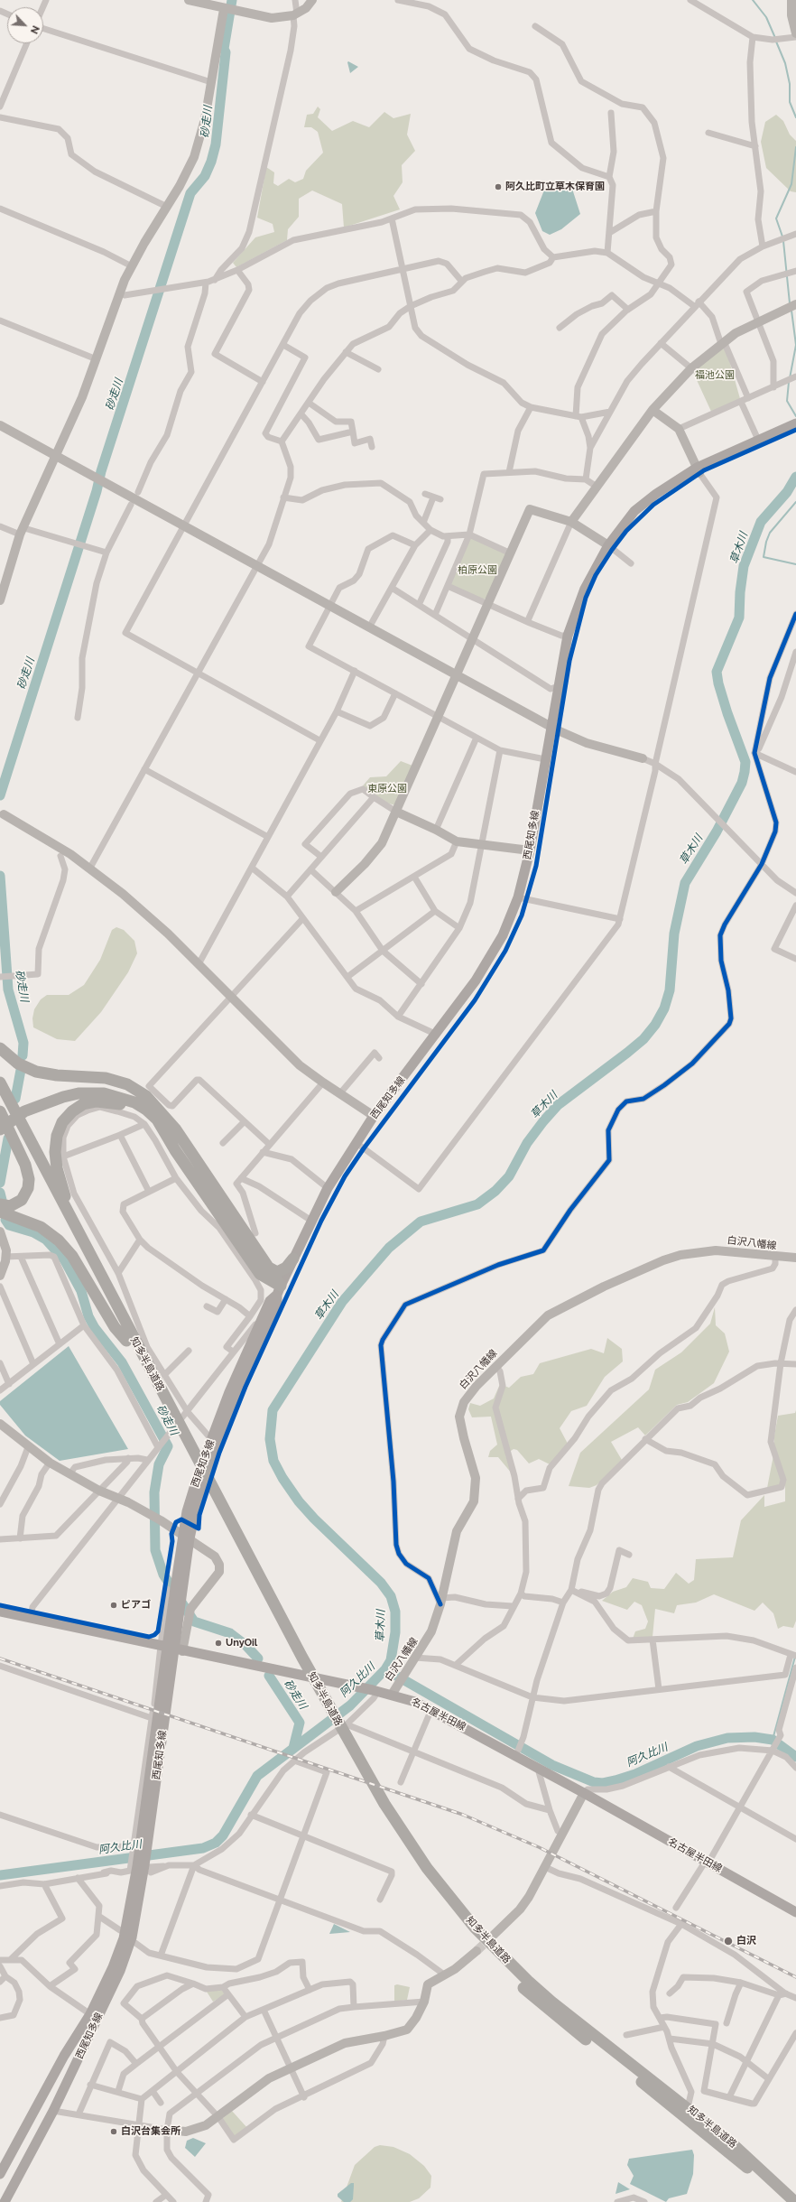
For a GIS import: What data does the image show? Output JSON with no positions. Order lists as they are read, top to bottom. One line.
{"streets":{"highway":["知多半島道路"],"main road":["西尾知多線","名古屋半田線"],"street":["白沢八幡線"]},"crossings":[["白沢八幡線","名古屋半田線"]],"water":["砂走川","草木川","阿久比川"],"parks":["福池公園","柏原公園","東原公園"],"places":["阿久比町立草木保育園","ピアゴ","UnyOil","白沢","白沢台集会所"],"north":"bottom right"}
